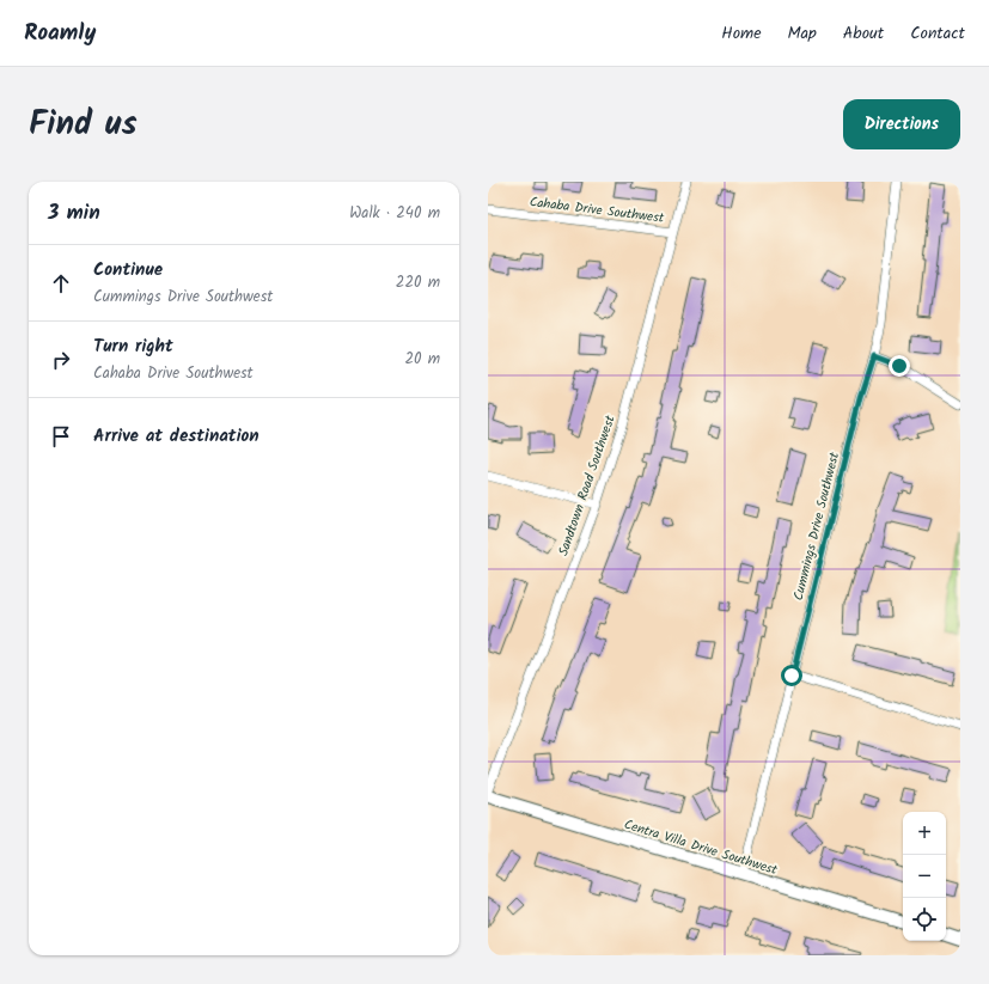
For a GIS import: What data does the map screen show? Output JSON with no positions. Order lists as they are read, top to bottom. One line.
{"streets":{"street":["Cahaba Drive Southwest","Sandtown Road Southwest","Cummings Drive Southwest","Centra Villa Drive Southwest"]},"crossings":[["Cahaba Drive Southwest","Sandtown Road Southwest"],["Cummings Drive Southwest","Centra Villa Drive Southwest"]],"page":{"header":"Roamly","nav":["Home","Map","About","Contact"],"title":"Find us","buttons":"Directions","heading":["3 min","Walk · 240 m"],"list":[["Continue","Cummings Drive Southwest","220 m"],["Turn right","Cahaba Drive Southwest","20 m"],"Arrive at destination"],"map_buttons":["+","−"]}}
